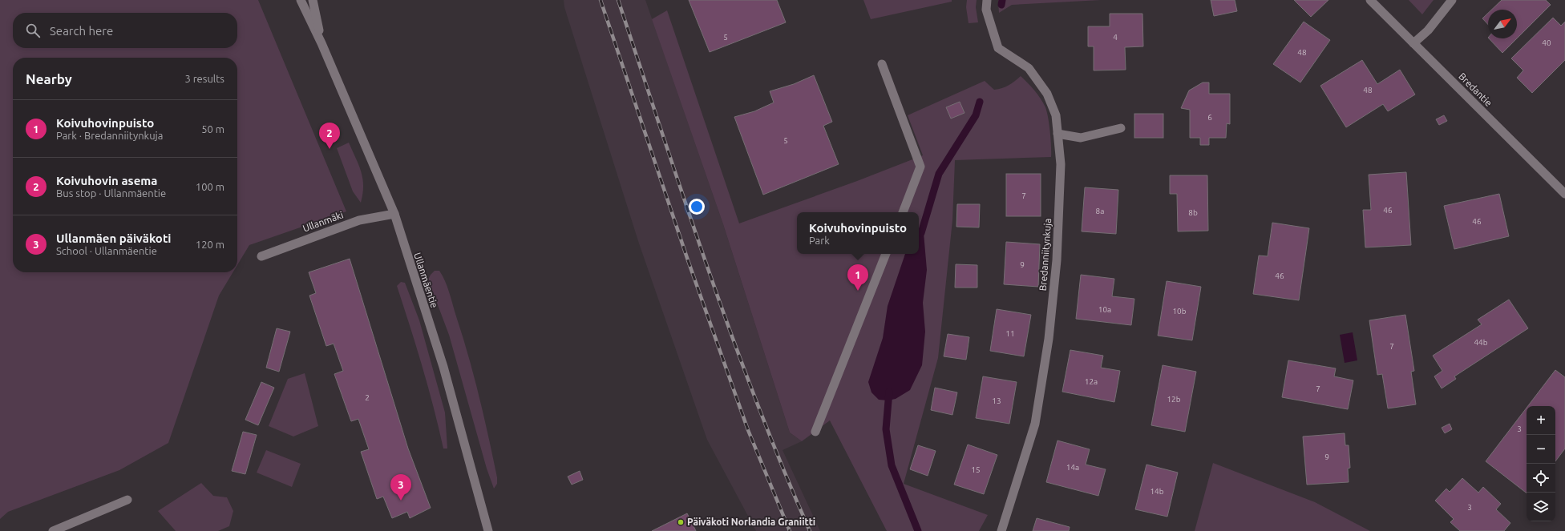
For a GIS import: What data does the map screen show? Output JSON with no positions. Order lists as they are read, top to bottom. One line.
{"streets":{"street":["Bredantie","Ullanmäki","Bredanniitynkuja","Ullanmäentie"]},"crossings":[["Ullanmäki","Ullanmäentie"]],"places":["Päiväkoti Norlandia Graniitti"],"house_numbers":["5","4","40","48","48","6","5","7","46","8a","8b","46","9","46","10a","10b","11","44b","7","12a","7","2","12b","13","3","9","14a","15","14b","3"],"north":"top right","page":{"search":"Search here","heading":["Nearby","3 results"],"list":[{"mark":"1","name":"Koivuhovinpuisto","note":"Park · Bredanniitynkuja","value":"50 m"},{"mark":"2","name":"Koivuhovin asema","note":"Bus stop · Ullanmäentie","value":"100 m"},{"mark":"3","name":"Ullanmäen päiväkoti","note":"School · Ullanmäentie","value":"120 m"}],"pins":["2","1","3"],"popup":["Koivuhovinpuisto","Park"],"map_buttons":["+","−"]}}
